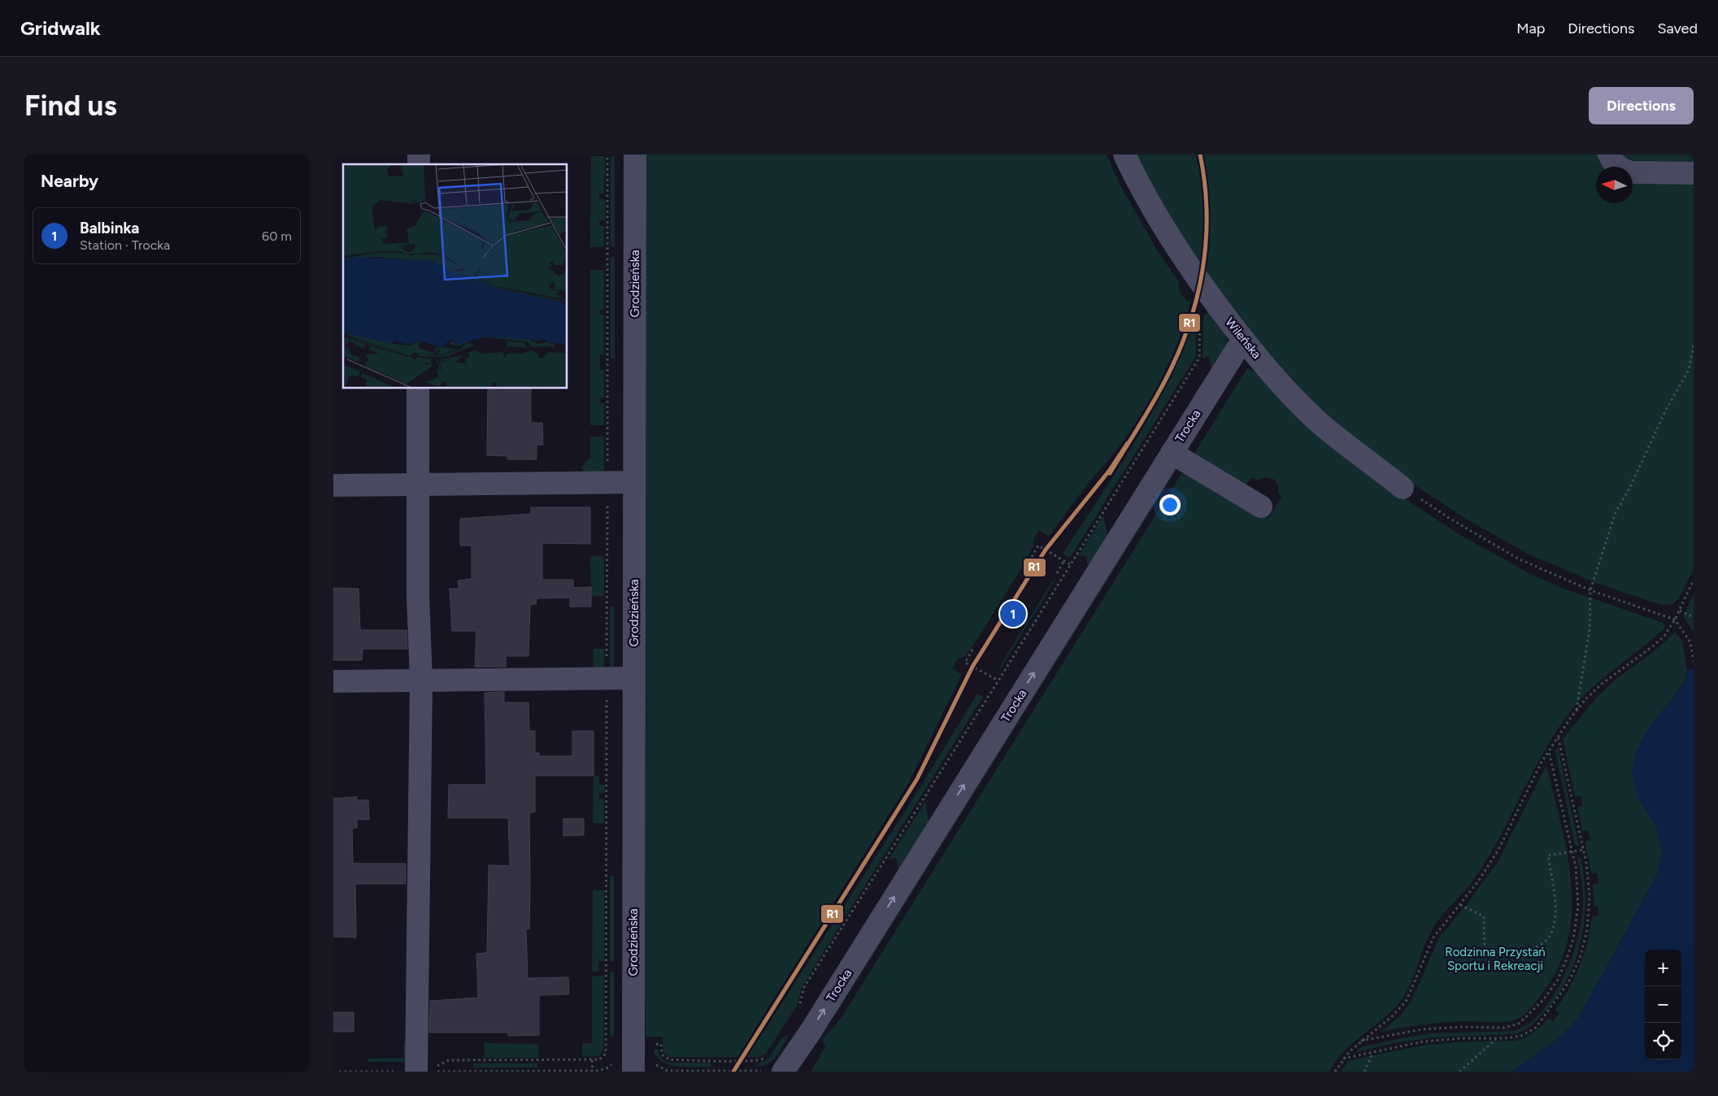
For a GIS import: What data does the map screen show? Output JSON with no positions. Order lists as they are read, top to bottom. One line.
{"streets":{"street":["Grodzieńska","Wileńska","Trocka"]},"crossings":[["Wileńska","Trocka"]],"one_way":["Trocka"],"parks":["Rodzinna Przystań Sportu i Rekreacji"],"lines":["transit line R1"],"north":"left","page":{"header":"Gridwalk","nav":["Map","Directions","Saved"],"buttons":"Directions","title":"Find us","heading":"Nearby","list":[{"mark":"1","name":"Balbinka","note":"Station · Trocka","value":"60 m"}],"pins":"1","map_buttons":["+","−"]}}
